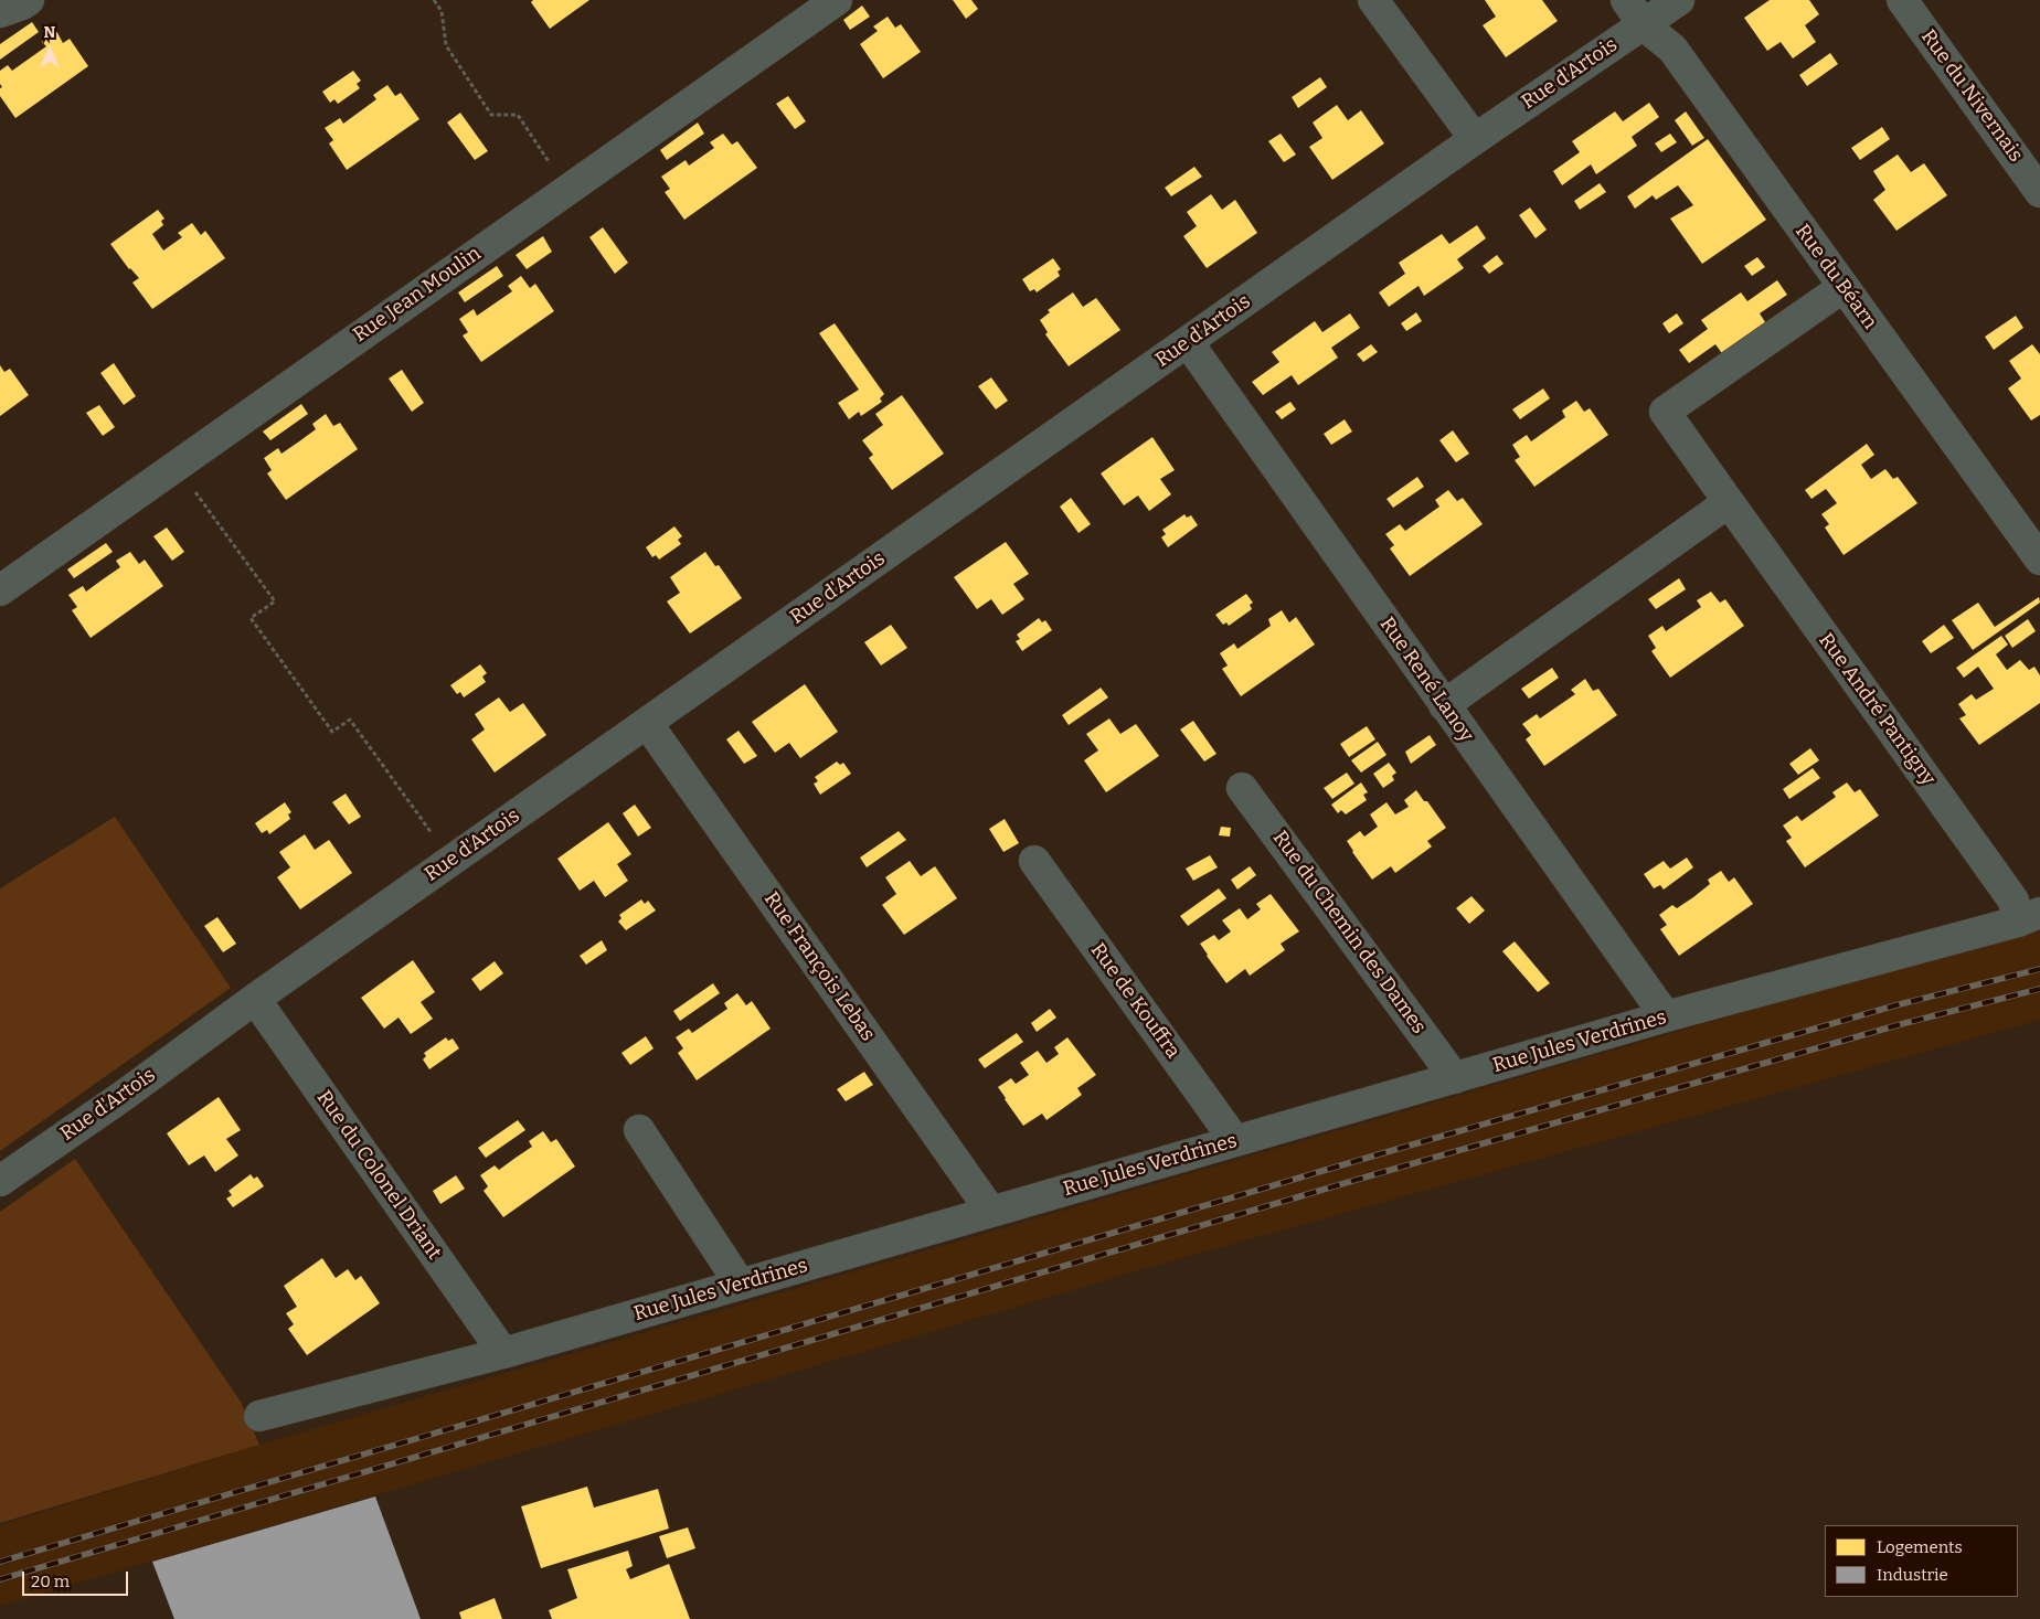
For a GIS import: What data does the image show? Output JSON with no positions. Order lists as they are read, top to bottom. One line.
{"streets":{"street":["Rue d'Artois","Rue du Nivernais","Rue du Béarn","Rue Jean Moulin","Rue René Lanoy","Rue André Pantigny","Rue du Chemin des Dames","Rue François Lebas","Rue de Kouffra","Rue Jules Verdrines","Rue du Colonel Driant"]},"crossings":[["Rue d'Artois","Rue du Béarn"],["Rue d'Artois","Rue René Lanoy"],["Rue d'Artois","Rue François Lebas"],["Rue d'Artois","Rue du Colonel Driant"],["Rue du Béarn","Rue André Pantigny"],["Rue René Lanoy","Rue Jules Verdrines"],["Rue André Pantigny","Rue Jules Verdrines"],["Rue du Chemin des Dames","Rue Jules Verdrines"],["Rue François Lebas","Rue Jules Verdrines"],["Rue de Kouffra","Rue Jules Verdrines"],["Rue Jules Verdrines","Rue du Colonel Driant"]],"legend":["Logements","Industrie"],"scale_bar":"20 m","north":"top"}
